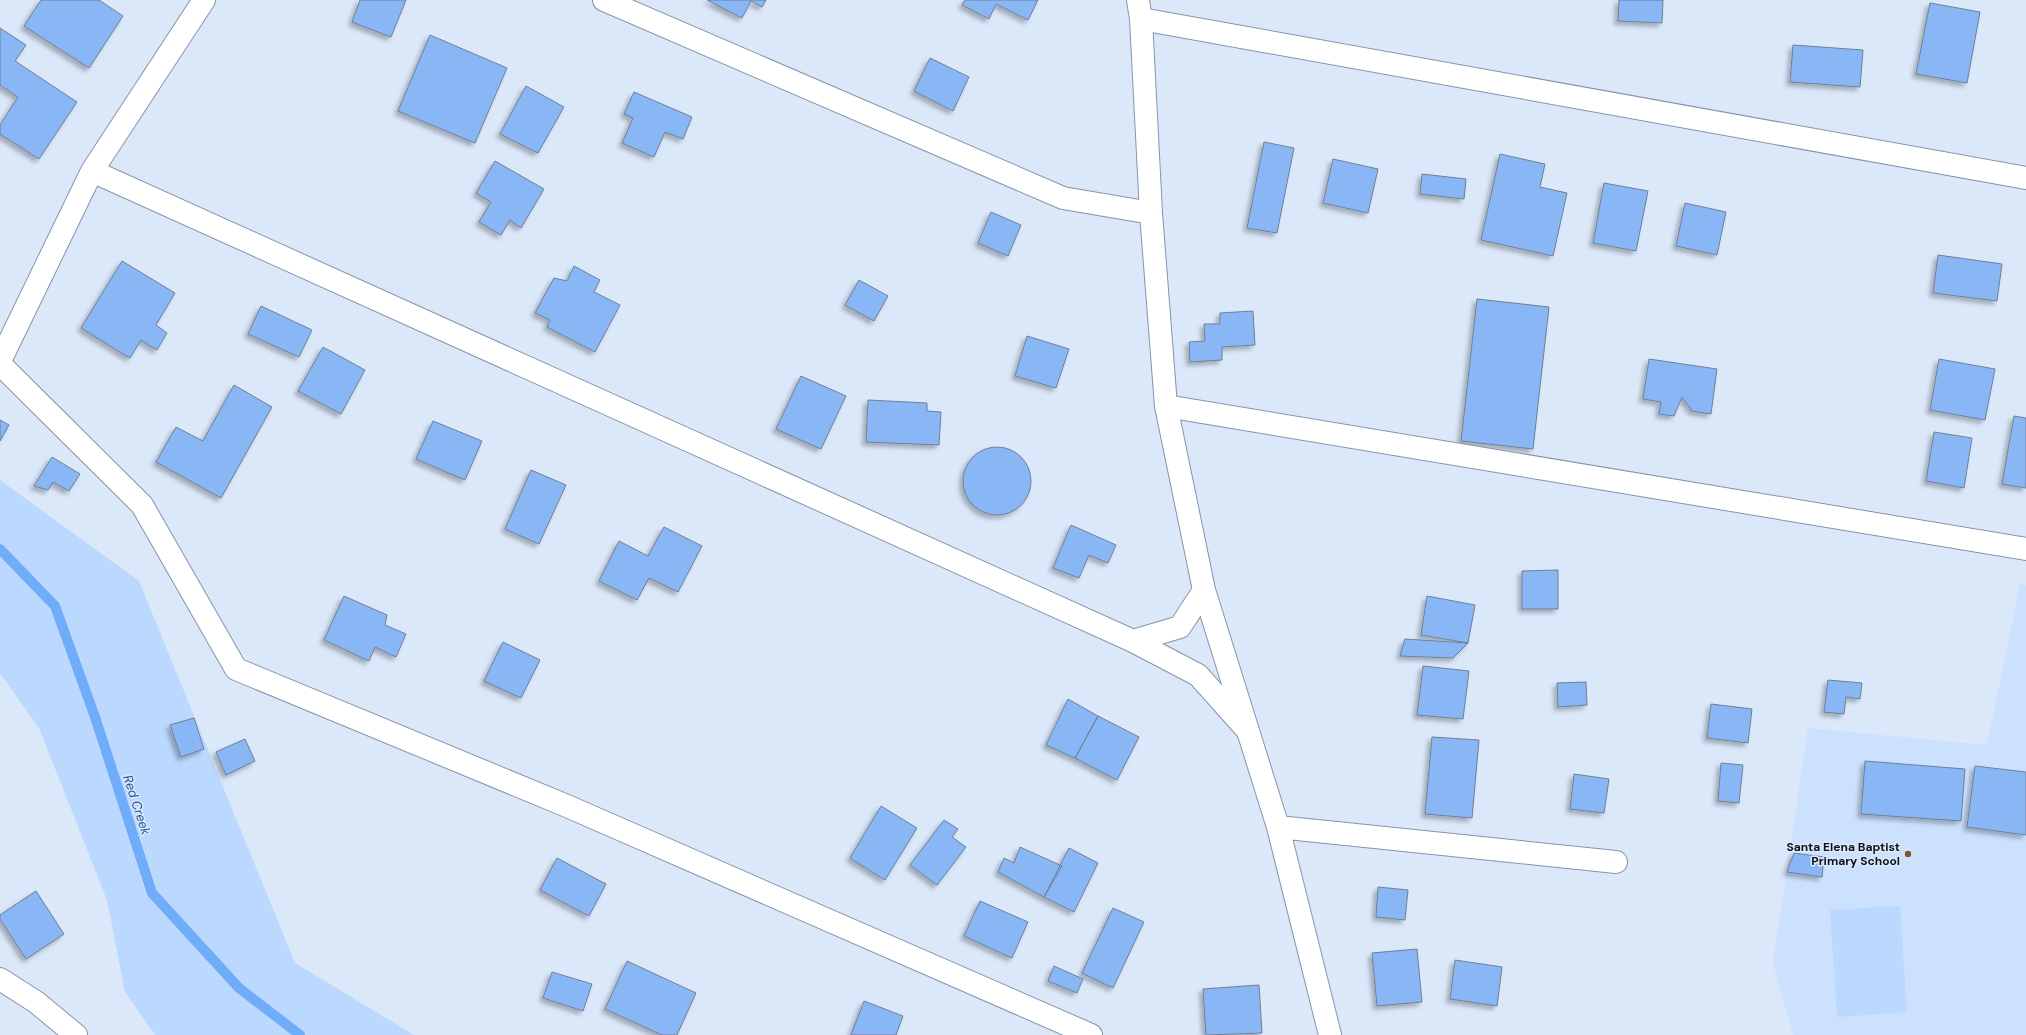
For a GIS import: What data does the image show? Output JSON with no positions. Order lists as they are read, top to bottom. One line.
{"water":["Red Creek"],"places":["Santa Elena Baptist Primary School"]}
